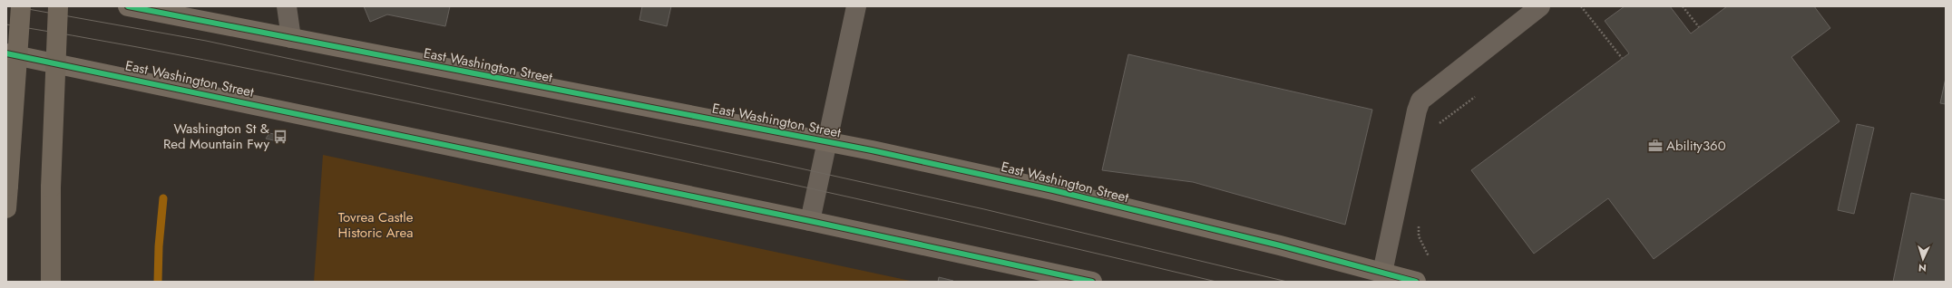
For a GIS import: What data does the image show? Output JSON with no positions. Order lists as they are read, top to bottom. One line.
{"streets":{"main road":["East Washington Street"]},"parks":["Tovrea Castle Historic Area"],"places":{"bus stop":["Washington St & Red Mountain Fwy"],"office":["Ability360"]},"north":"bottom"}
